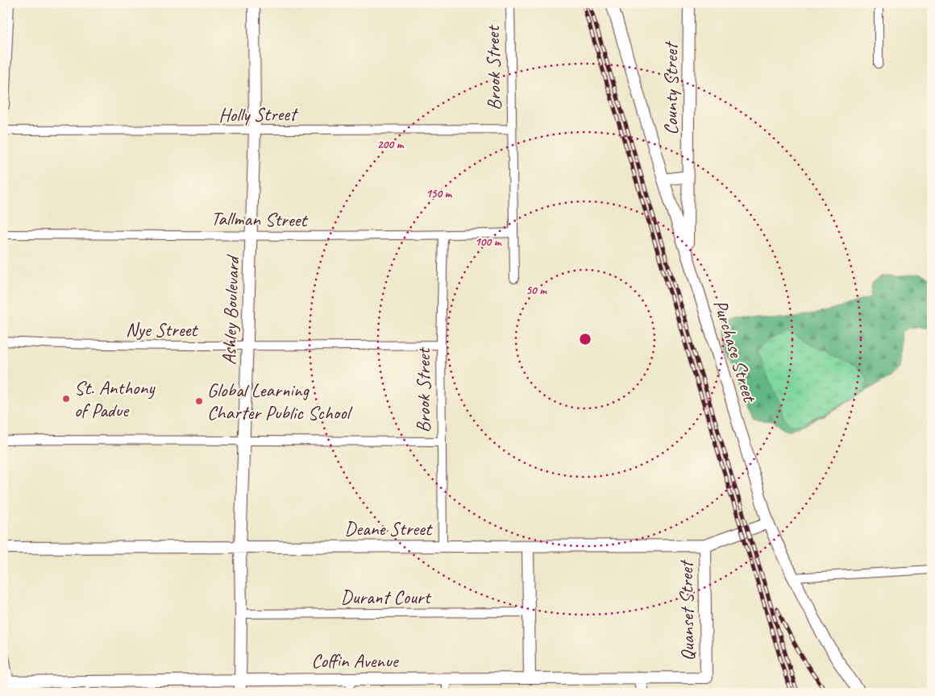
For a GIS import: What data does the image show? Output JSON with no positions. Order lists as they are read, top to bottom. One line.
{"streets":{"main road":["County Street","Ashley Boulevard","Purchase Street","Deane Street","Quanset Street","Coffin Avenue"],"street":["Brook Street","Holly Street","Tallman Street","Nye Street","Durant Court"]},"crossings":[["Brook Street","Holly Street"],["Brook Street","Tallman Street"],["Brook Street","Nye Street"],["Brook Street","Deane Street"],["County Street","Purchase Street"],["Holly Street","Ashley Boulevard"],["Tallman Street","Ashley Boulevard"],["Ashley Boulevard","Nye Street"],["Ashley Boulevard","Deane Street"],["Ashley Boulevard","Durant Court"],["Ashley Boulevard","Coffin Avenue"],["Purchase Street","Deane Street"],["Deane Street","Quanset Street"],["Quanset Street","Coffin Avenue"]],"places":["St. Anthony of Padue","Global Learning Charter Public School"],"rings":["200 m","150 m","100 m","50 m"]}
